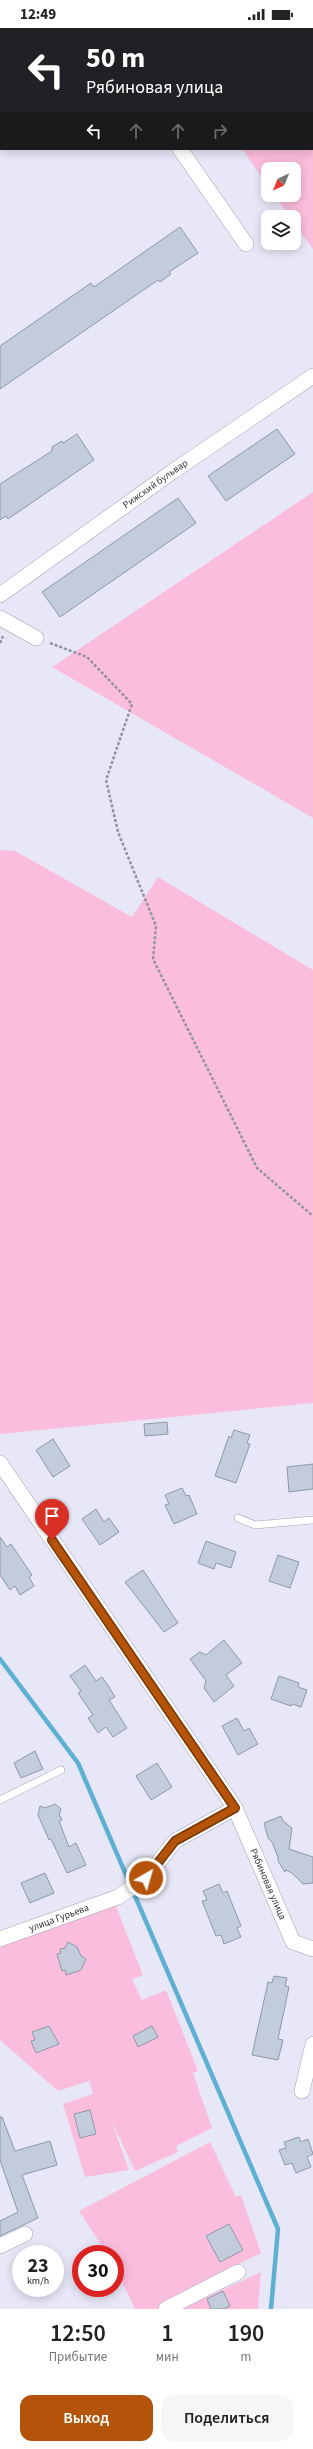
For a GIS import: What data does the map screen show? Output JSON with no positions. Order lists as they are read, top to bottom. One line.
{"streets":{"street":["Рижский бульвар","Рябиновая улица","улица Гурьева"]},"crossings":[["Рябиновая улица","улица Гурьева"]],"north":"bottom left","page":{"status":"12:49","turn":["50 m","Рябиновая улица"],"speed":"23 km/h","limit":"30","eta":["12:50","Прибытие","1","мин","190","m"],"buttons":["Выход","Поделиться"]}}
